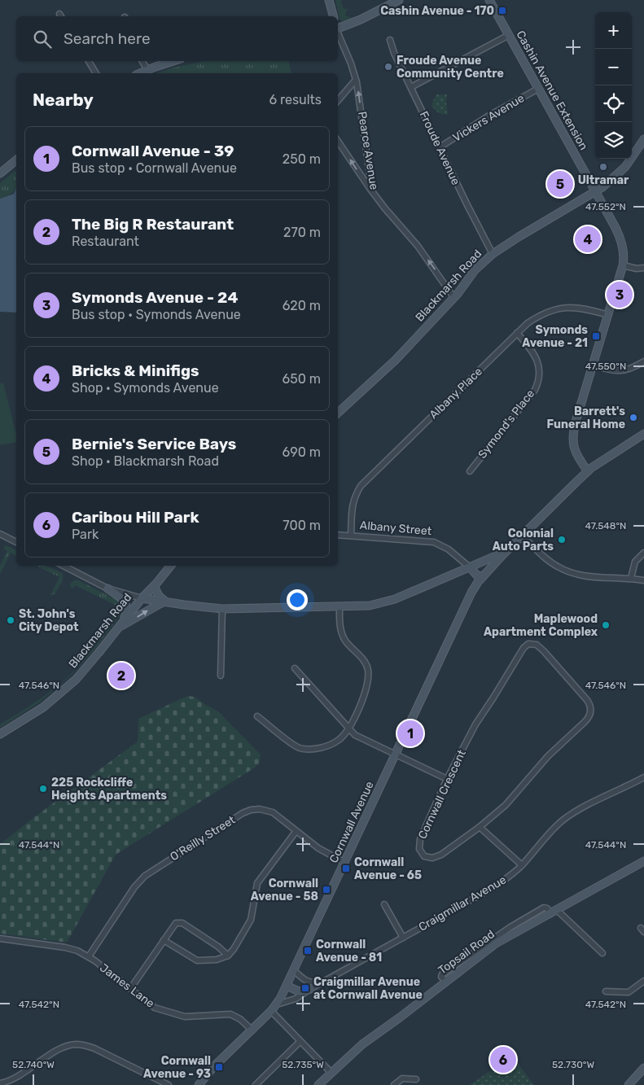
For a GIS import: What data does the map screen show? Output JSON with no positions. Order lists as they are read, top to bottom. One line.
{"streets":{"street":["Cashin Avenue Extension","Vickers Avenue","Froude Avenue","Pearce Avenue","Blackmarsh Road","Albany Place","Symond's Place","Albany Street","Cornwall Crescent","Cornwall Avenue","O'Reilly Street","Craigmillar Avenue","Topsail Road","James Lane"]},"crossings":[["Cashin Avenue Extension","Vickers Avenue"],["Cashin Avenue Extension","Blackmarsh Road"],["Cashin Avenue Extension","Albany Place"],["Cashin Avenue Extension","Cornwall Avenue"],["Vickers Avenue","Froude Avenue"],["Froude Avenue","Blackmarsh Road"],["Pearce Avenue","Blackmarsh Road"],["Albany Place","Symond's Place"],["Albany Place","Albany Street"],["Albany Street","Cornwall Avenue"],["Cornwall Avenue","O'Reilly Street"],["Cornwall Avenue","Craigmillar Avenue"],["Cornwall Avenue","James Lane"],["O'Reilly Street","James Lane"]],"one_way":["Pearce Avenue"],"places":{"transit":["Cashin Avenue - 170","Symonds Avenue - 21","Cornwall Avenue - 65","Cornwall Avenue - 58","Cornwall Avenue - 81","Craigmillar Avenue at Cornwall Avenue","Cornwall Avenue - 93"],"other":["Froude Avenue Community Centre","Ultramar","Barrett's Funeral Home","Colonial Auto Parts","St. John's City Depot","Maplewood Apartment Complex","225 Rockcliffe Heights Apartments"]},"page":{"map_buttons":["+","−"],"search":"Search here","heading":["Nearby","6 results"],"list":[{"mark":"1","name":"Cornwall Avenue - 39","note":"Bus stop · Cornwall Avenue","value":"250 m"},{"mark":"2","name":"The Big R Restaurant","note":"Restaurant","value":"270 m"},{"mark":"3","name":"Symonds Avenue - 24","note":"Bus stop · Symonds Avenue","value":"620 m"},{"mark":"4","name":"Bricks & Minifigs","note":"Shop · Symonds Avenue","value":"650 m"},{"mark":"5","name":"Bernie's Service Bays","note":"Shop · Blackmarsh Road","value":"690 m"},{"mark":"6","name":"Caribou Hill Park","note":"Park","value":"700 m"}],"pins":["5","4","3","2","1","6"]},"coordinates":["47.552°N","47.550°N","47.548°N","47.546°N","47.544°N","47.542°N","52.740°W","52.735°W","52.730°W"]}
